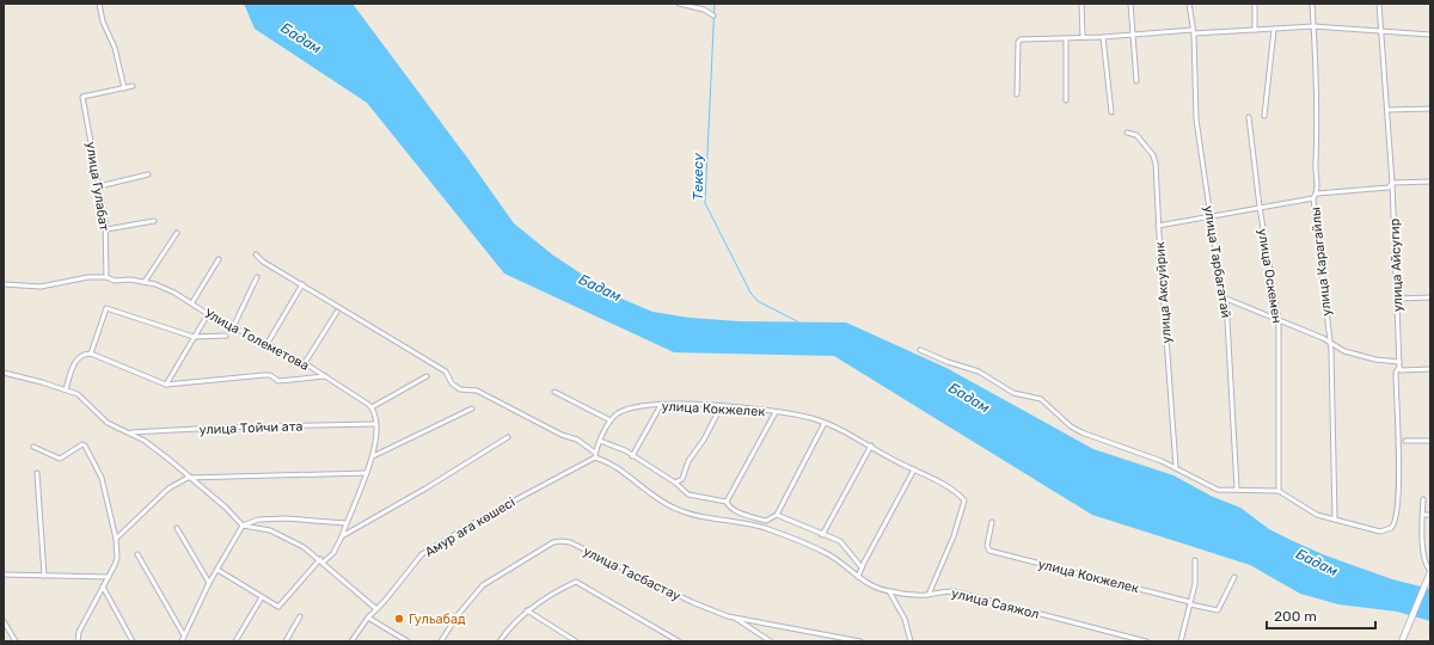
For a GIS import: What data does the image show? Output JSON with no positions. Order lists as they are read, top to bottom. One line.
{"streets":{"street":["улица Гулабат","улица Тарбагатай","улица Карагайлы","улица Айсугир","улица Оскемен","улица Аксуйрик","Улица Толеметова","улица Кокжелек","улица Тойчи ата","Амур аға көшесі","улица Тасбастау","улица Саяжол"]},"crossings":[["улица Гулабат","Улица Толеметова"],["улица Карагайлы","улица Айсугир"],["улица Кокжелек","улица Саяжол"],["Амур аға көшесі","улица Саяжол"]],"water":["Бадам","Текесу"],"places":["Гульабад"],"scale_bar":"200 m"}
